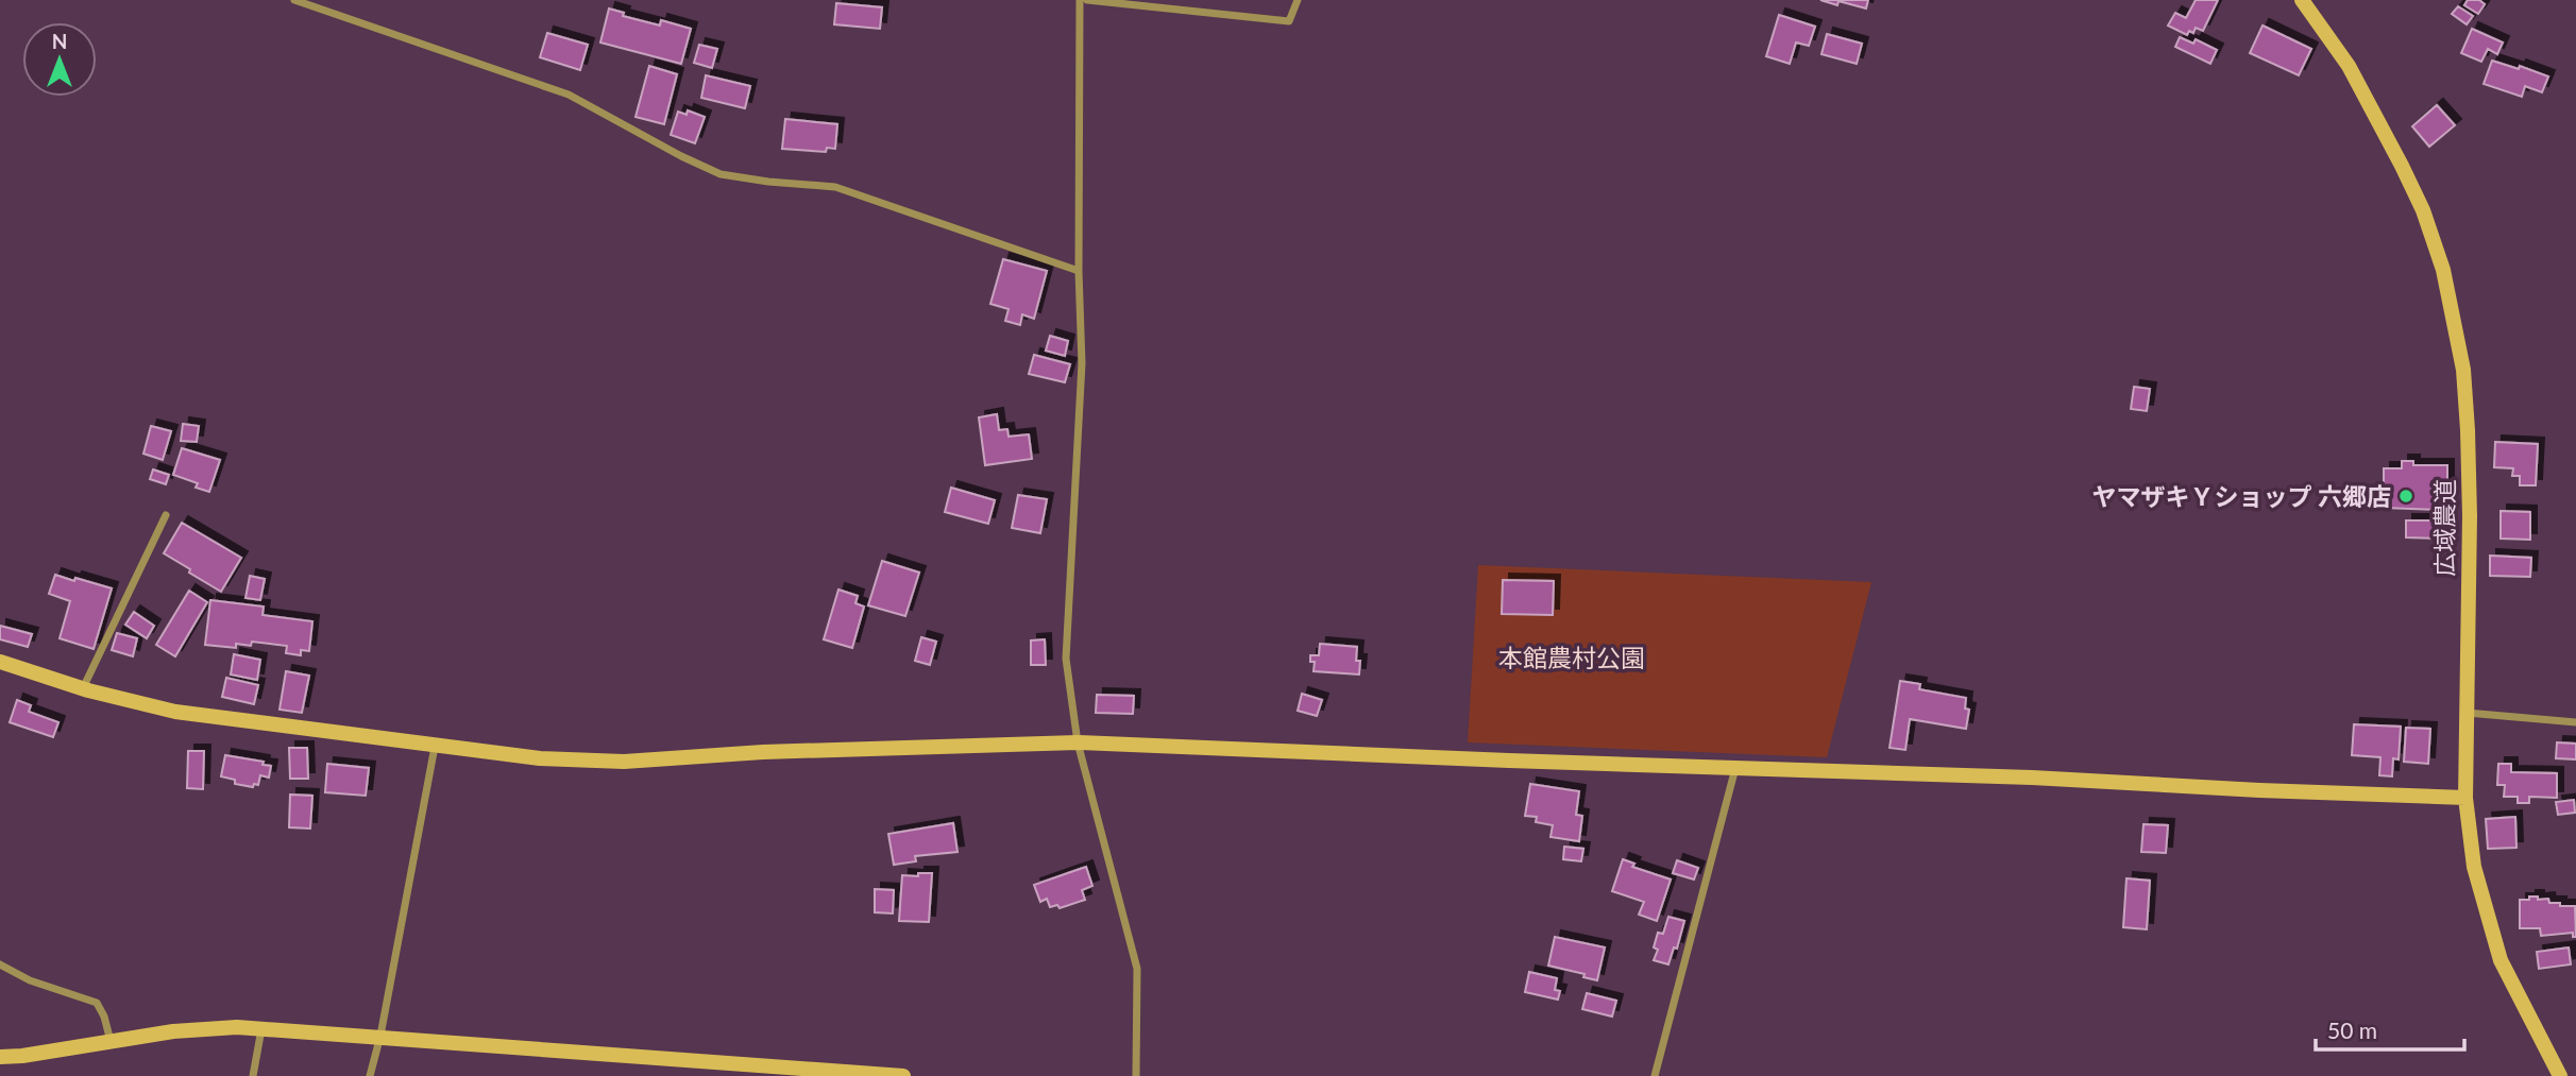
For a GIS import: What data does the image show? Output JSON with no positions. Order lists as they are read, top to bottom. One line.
{"streets":{"street":["広域農道"]},"parks":["本館農村公園"],"places":["ヤマザキＹショップ 六郷店"],"scale_bar":"50 m","north":"top"}
